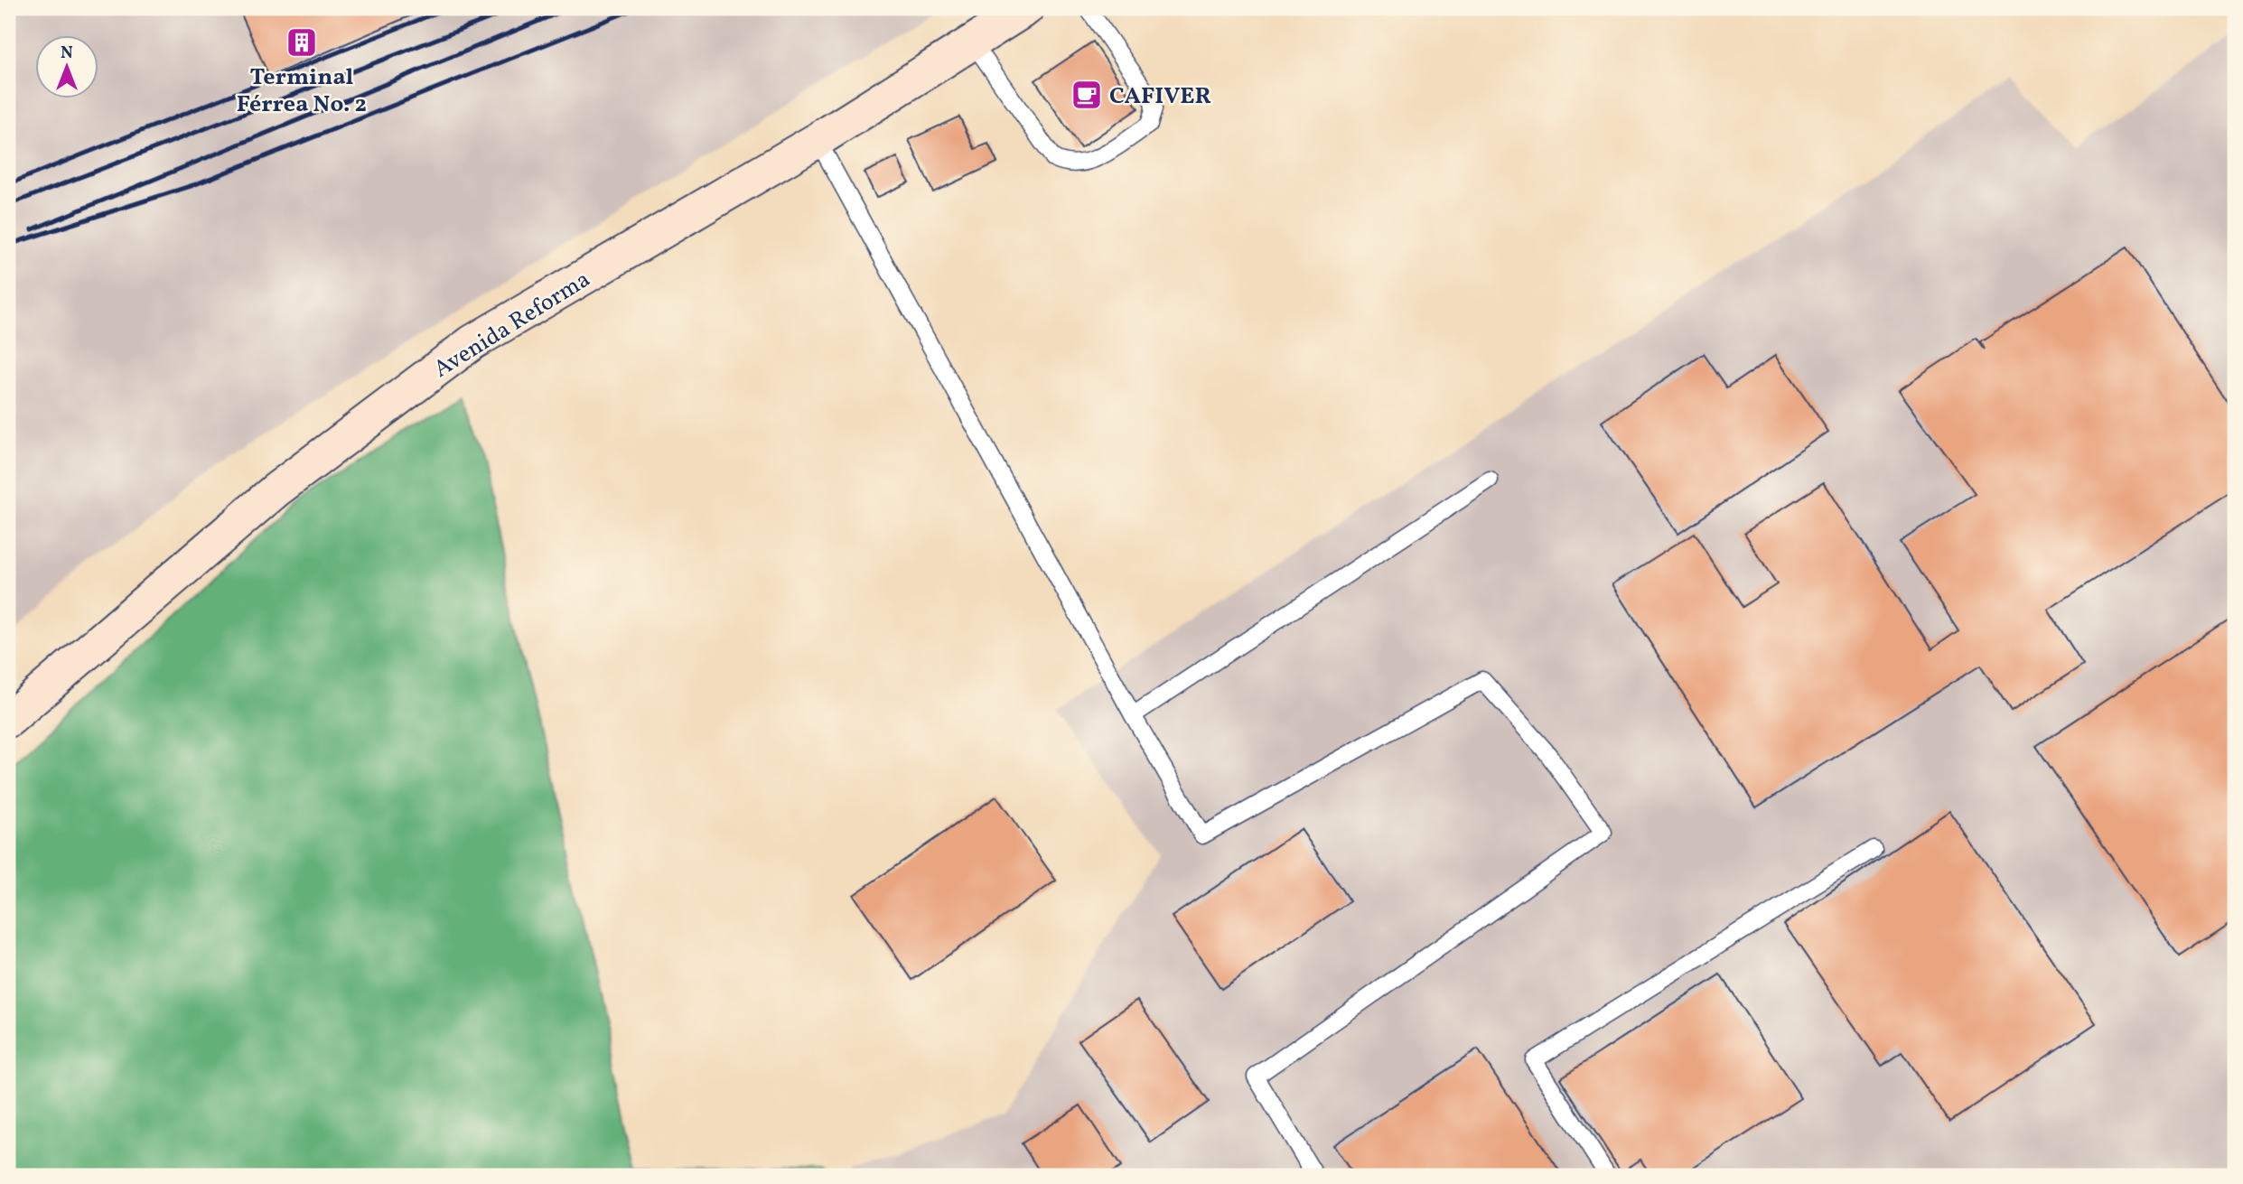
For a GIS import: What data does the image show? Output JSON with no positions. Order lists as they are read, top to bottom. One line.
{"streets":{"street":["Avenida Reforma"]},"places":{"building":["Terminal Férrea No. 2"],"cafe":["CAFIVER"]},"north":"top"}
